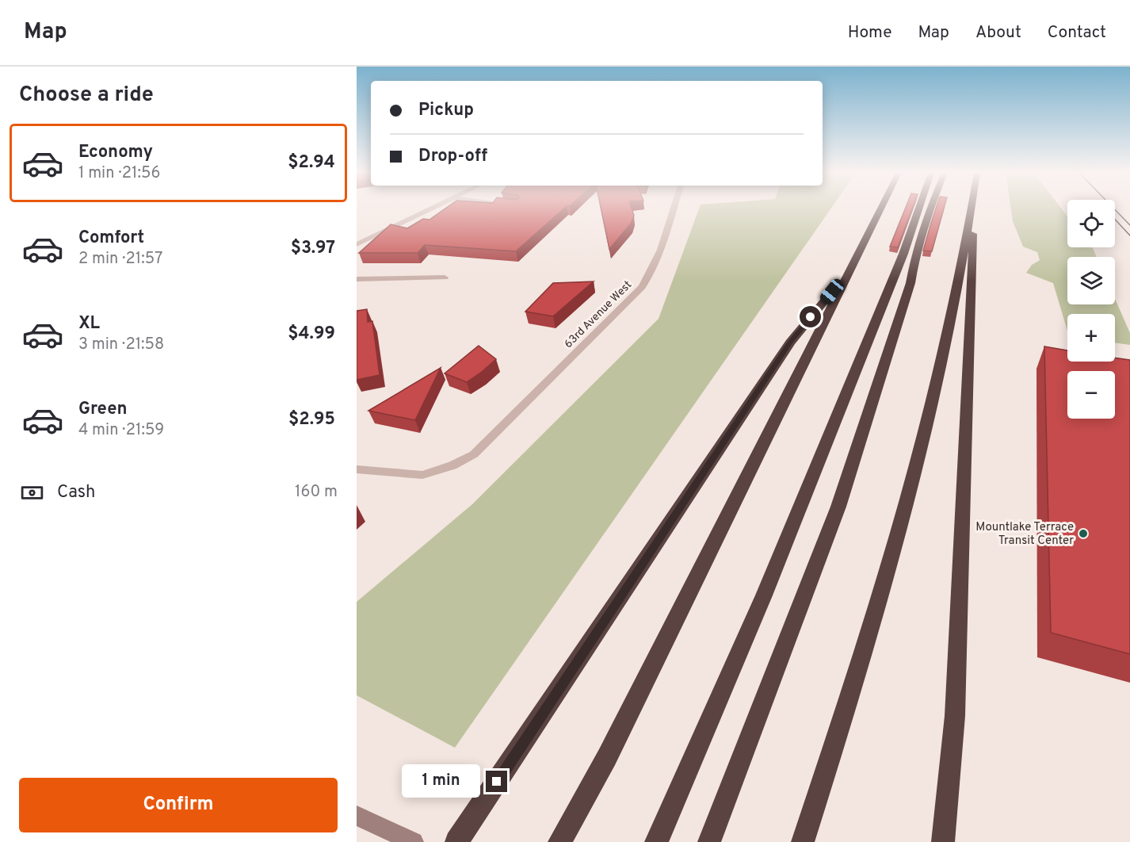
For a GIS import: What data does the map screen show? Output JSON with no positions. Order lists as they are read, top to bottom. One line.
{"streets":{"street":["63rd Avenue West"]},"places":["Mountlake Terrace Transit Center"],"page":{"header":"Map","nav":["Home","Map","About","Contact"],"heading":"Choose a ride","banner":["Pickup","Drop-off"],"list":[{"name":"Economy","note":"1 min · 21:56","value":"$2.94"},{"name":"Comfort","note":"2 min · 21:57","value":"$3.97"},{"name":"XL","note":"3 min · 21:58","value":"$4.99"},{"name":"Green","note":"4 min · 21:59","value":"$2.95"}],"map_buttons":["+","−"],"pay":["Cash","160 m"],"bubble":"1 min","buttons":"Confirm"}}
